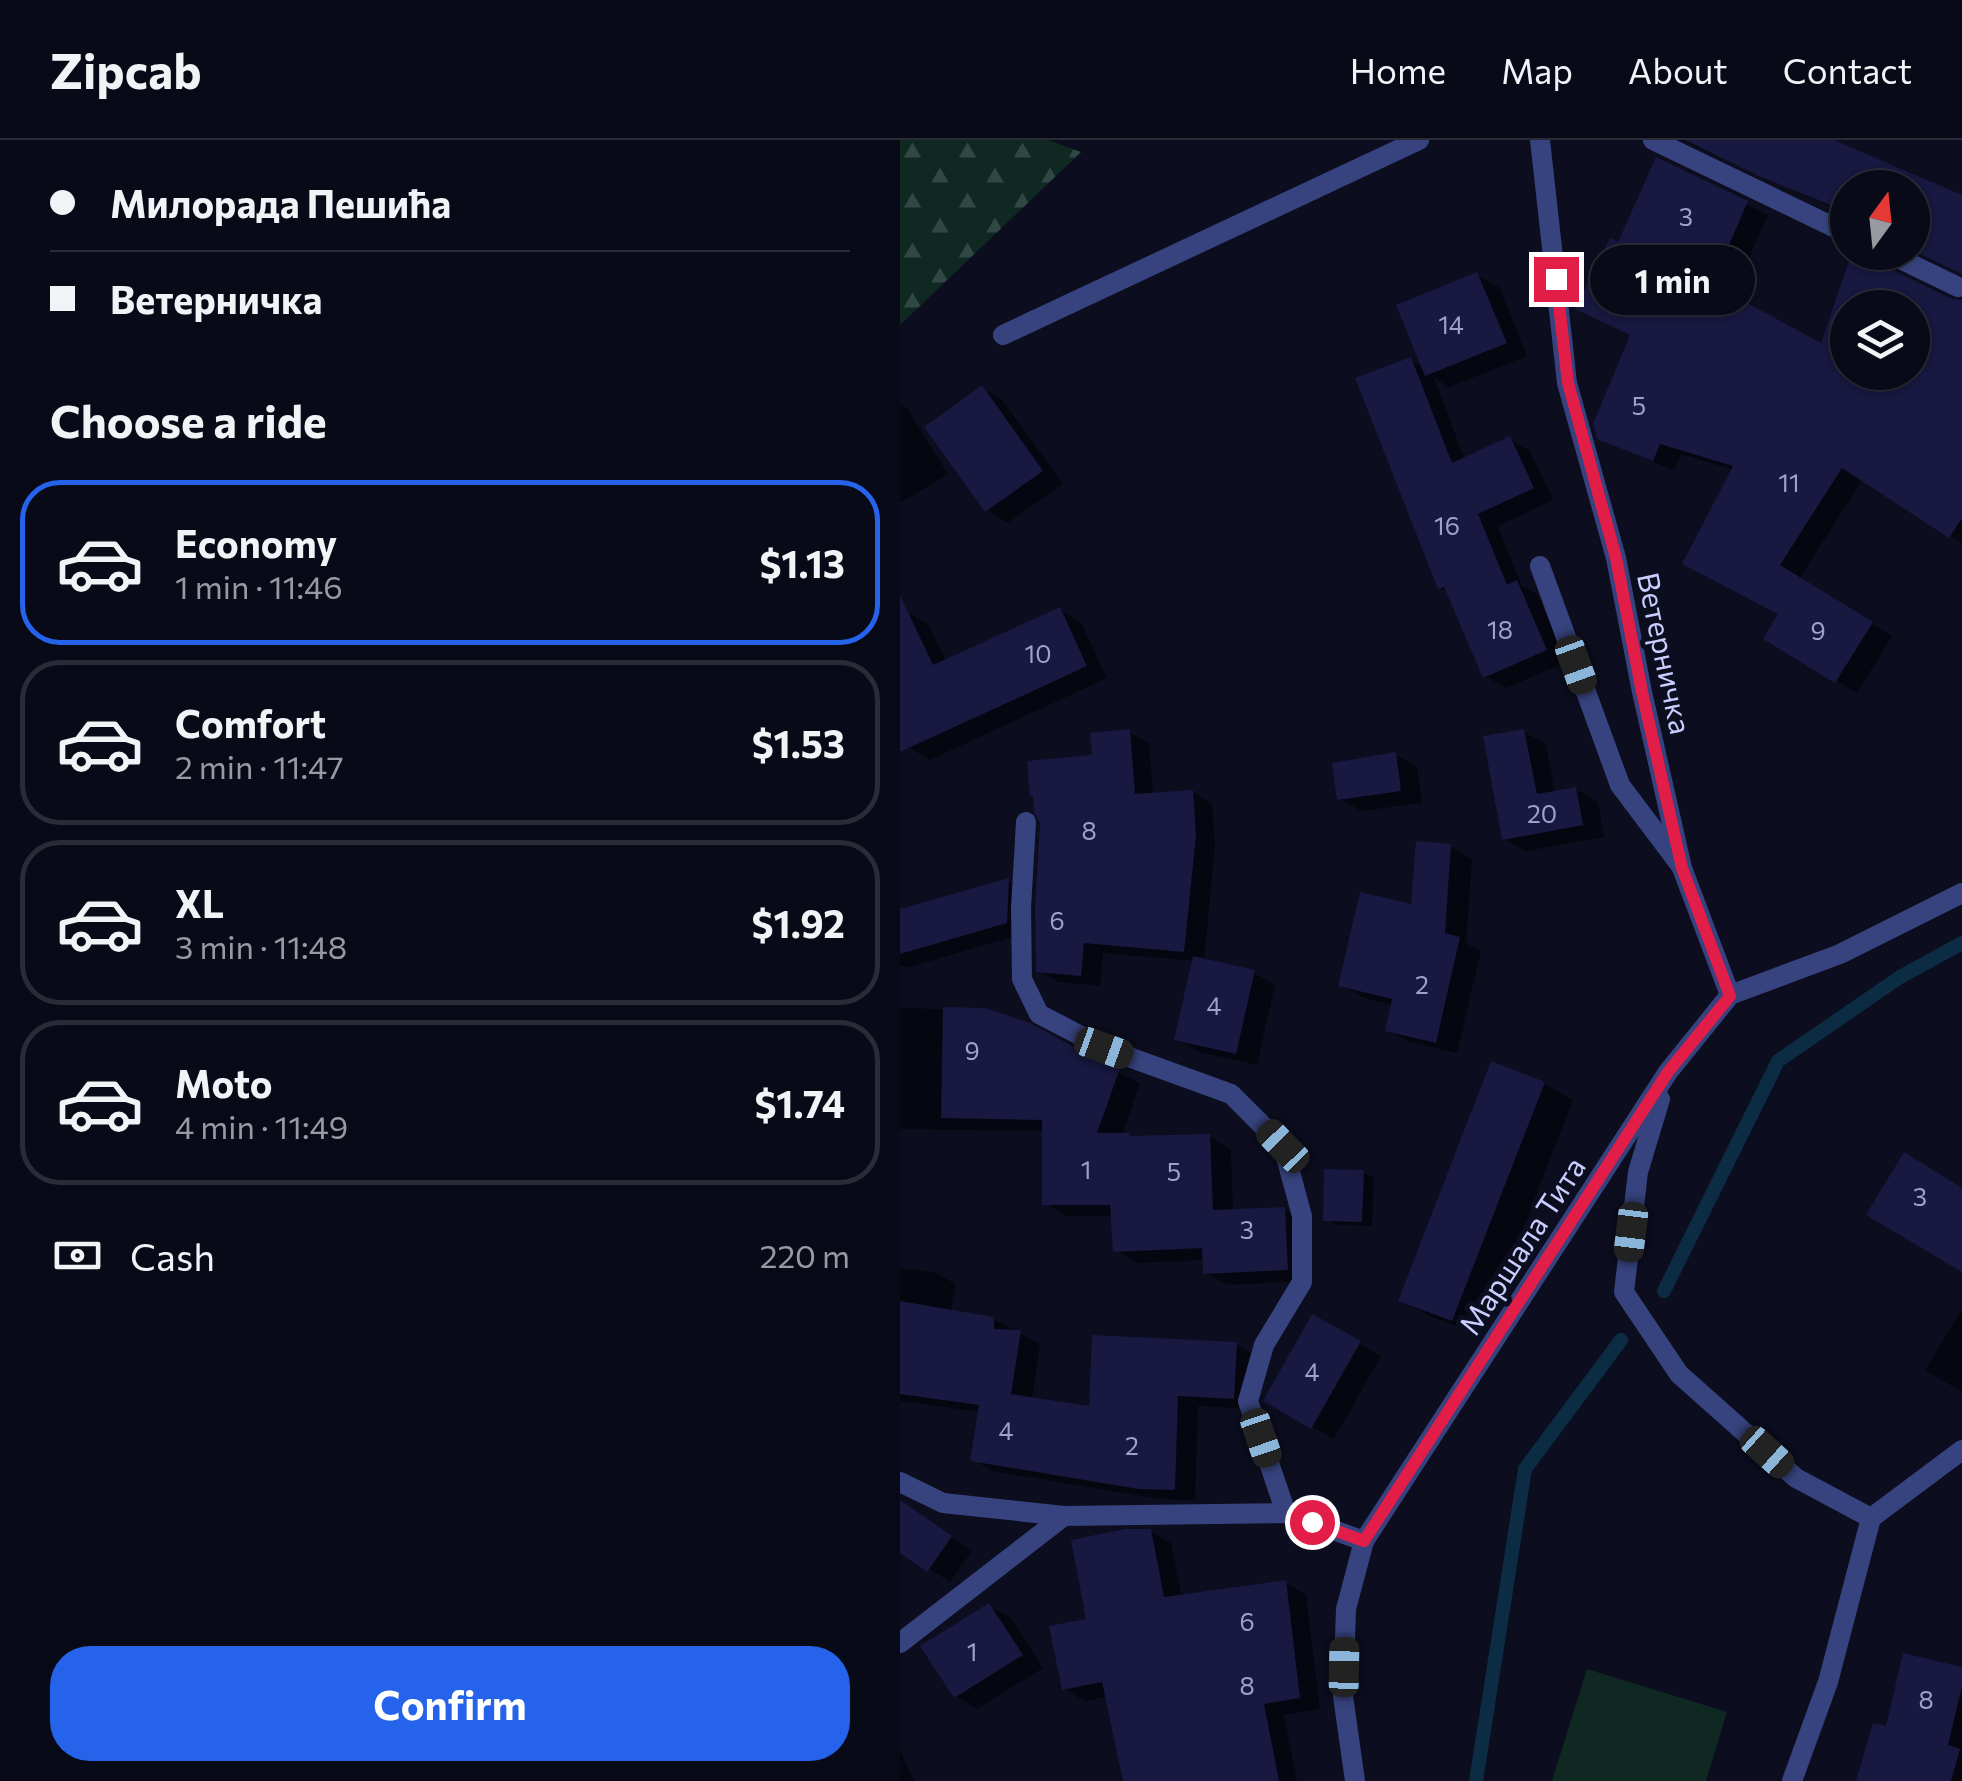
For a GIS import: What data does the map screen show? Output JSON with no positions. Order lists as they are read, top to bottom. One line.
{"streets":{"street":["Ветерничка","Маршала Тита"]},"crossings":[["Ветерничка","Маршала Тита"]],"house_numbers":["3","14","5","11","16","18","9","10","20","8","6","2","4","9","1","5","3","3","4","4","2","6","1","8","8"],"north":"top","page":{"header":"Zipcab","nav":["Home","Map","About","Contact"],"banner":["Милорада Пешића","Ветерничка"],"bubble":"1 min","heading":"Choose a ride","list":[{"name":"Economy","note":"1 min · 11:46","value":"$1.13"},{"name":"Comfort","note":"2 min · 11:47","value":"$1.53"},{"name":"XL","note":"3 min · 11:48","value":"$1.92"},{"name":"Moto","note":"4 min · 11:49","value":"$1.74"}],"pay":["Cash","220 m"],"buttons":"Confirm"}}
